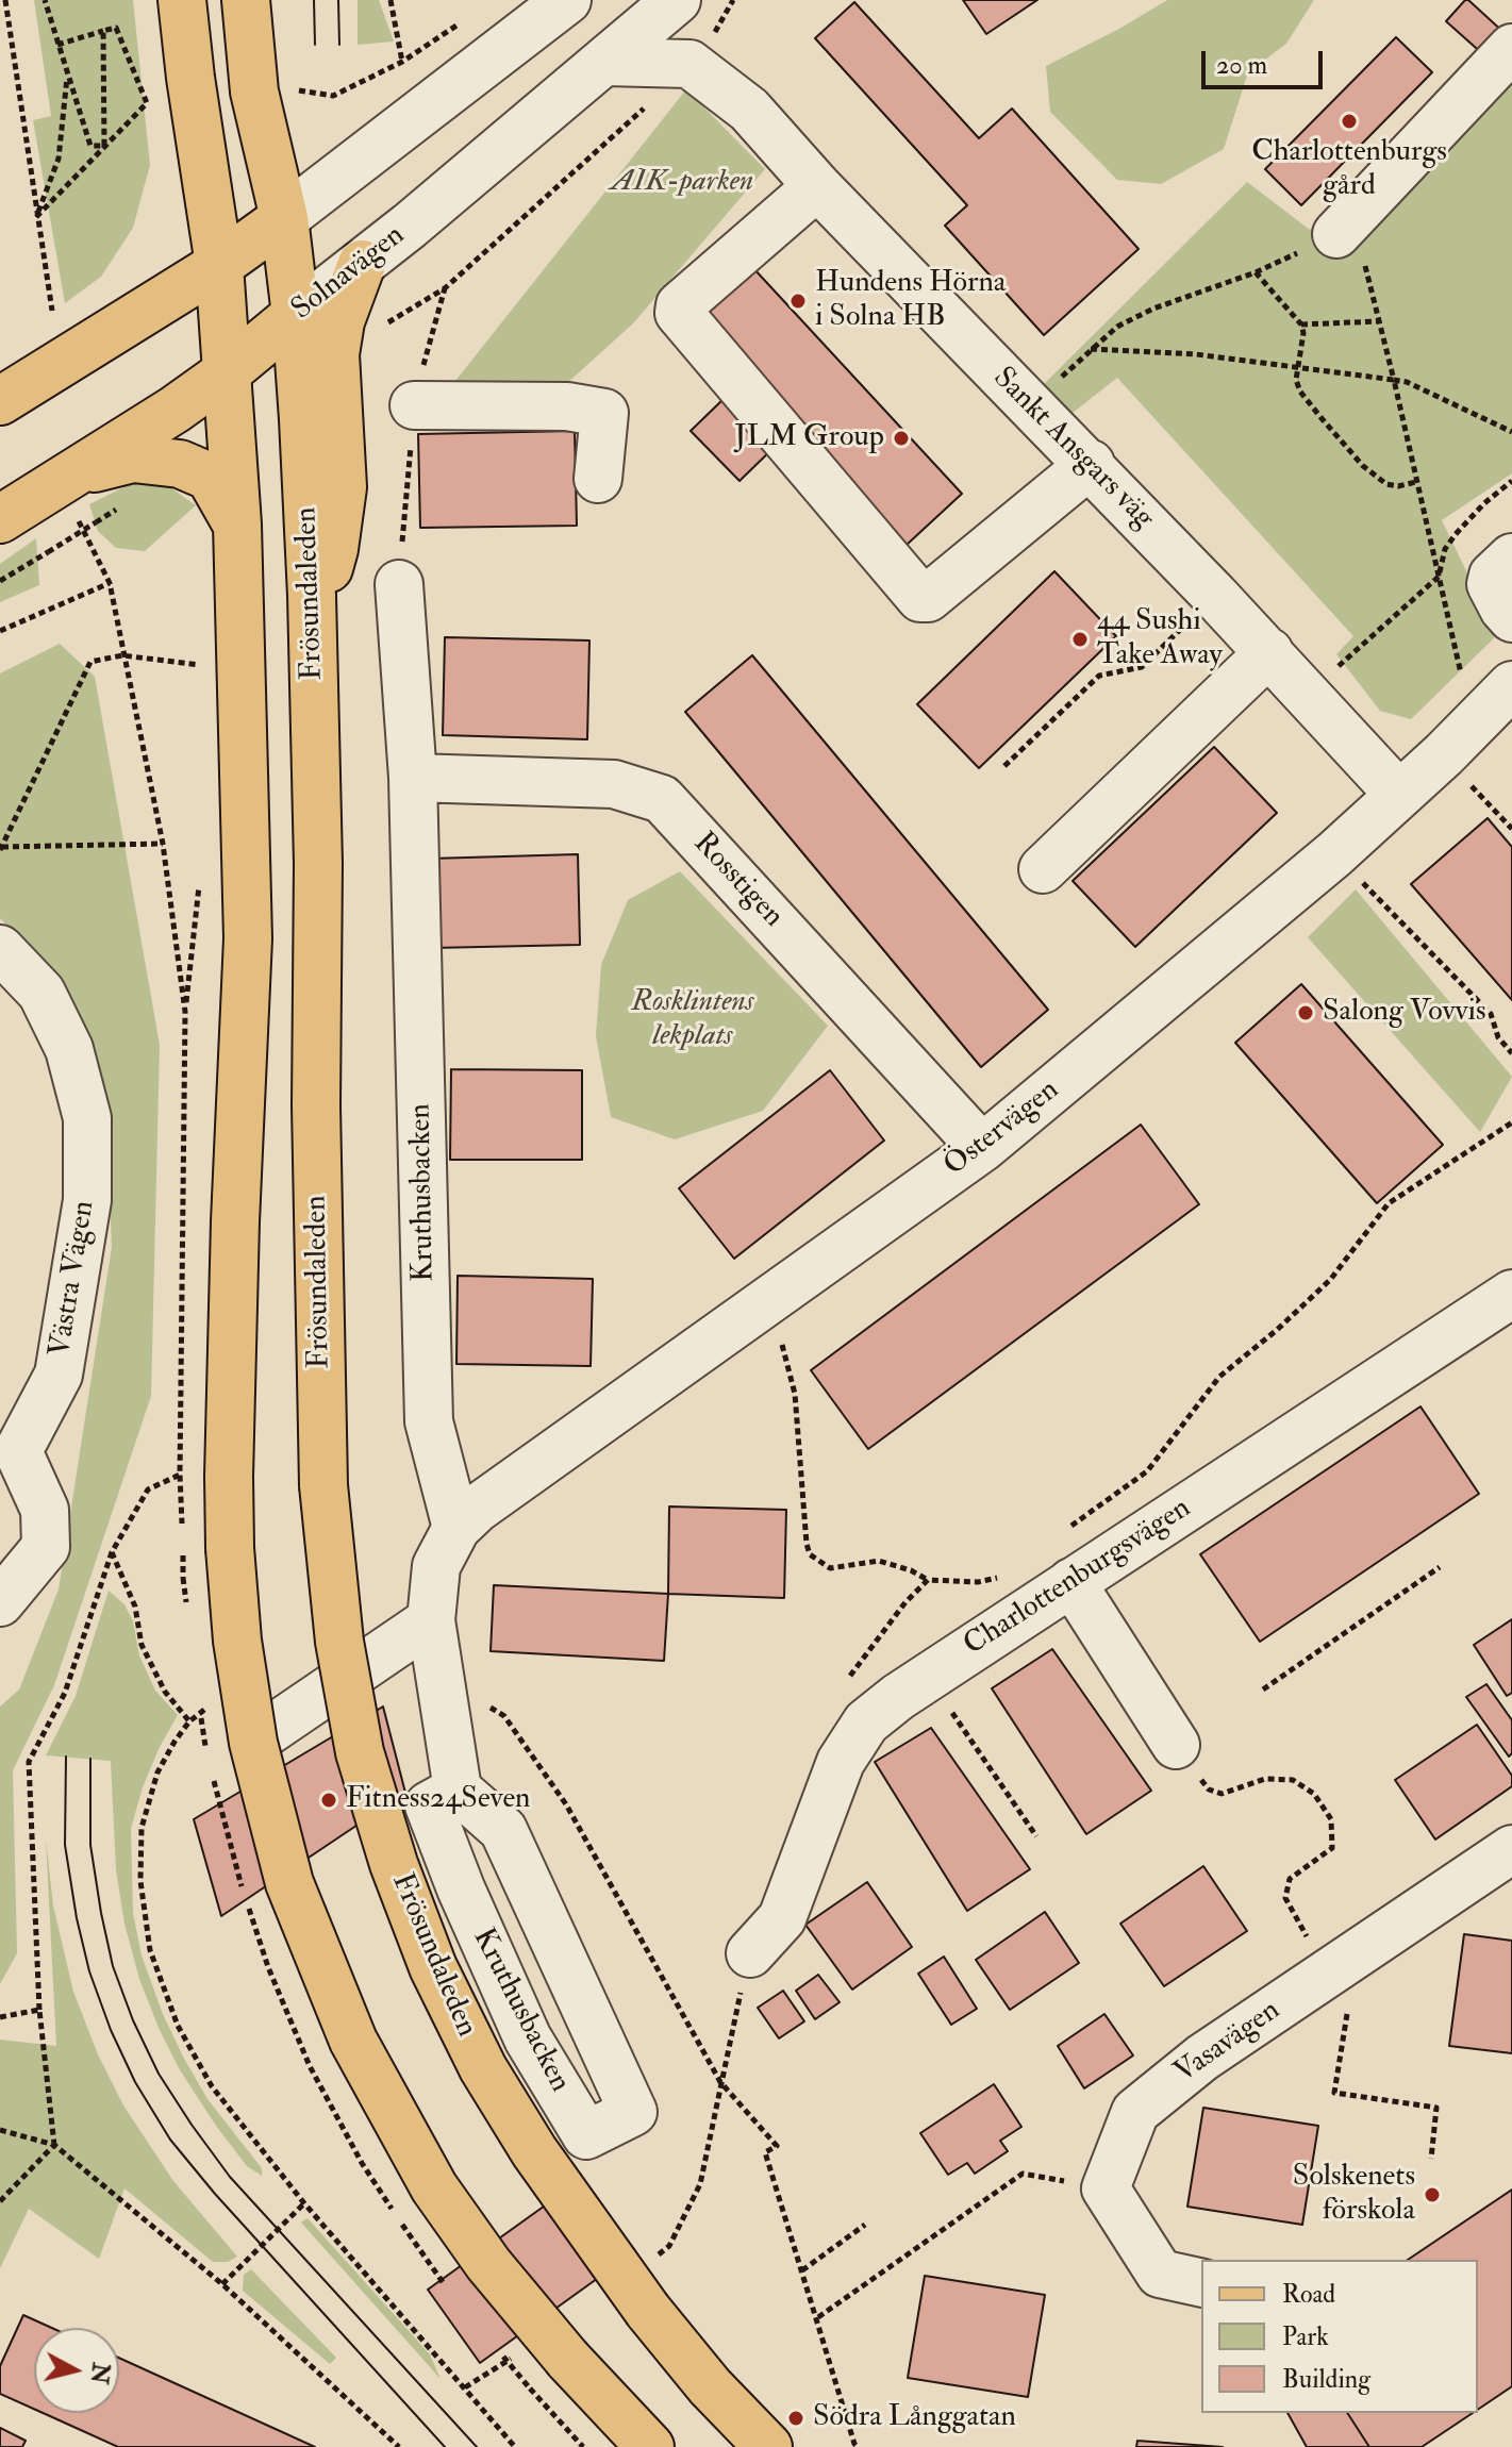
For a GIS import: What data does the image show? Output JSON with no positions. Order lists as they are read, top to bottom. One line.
{"streets":{"main road":["Solnavägen","Frösundaleden"],"street":["Sankt Ansgars väg","Rosstigen","Östervägen","Kruthusbacken","Västra Vägen","Charlottenburgsvägen","Vasavägen"]},"crossings":[["Solnavägen","Frösundaleden"],["Sankt Ansgars väg","Östervägen"],["Rosstigen","Östervägen"],["Rosstigen","Kruthusbacken"],["Östervägen","Kruthusbacken"]],"parks":["AIK-parken","Rosklintens lekplats"],"places":["Charlottenburgs gård","Hundens Hörna i Solna HB","JLM Group","44 Sushi Take Away","Salong Vovvis","Fitness24Seven","Solskenets förskola","Södra Långgatan"],"legend":["Road","Park","Building"],"scale_bar":"20 m","north":"right"}
